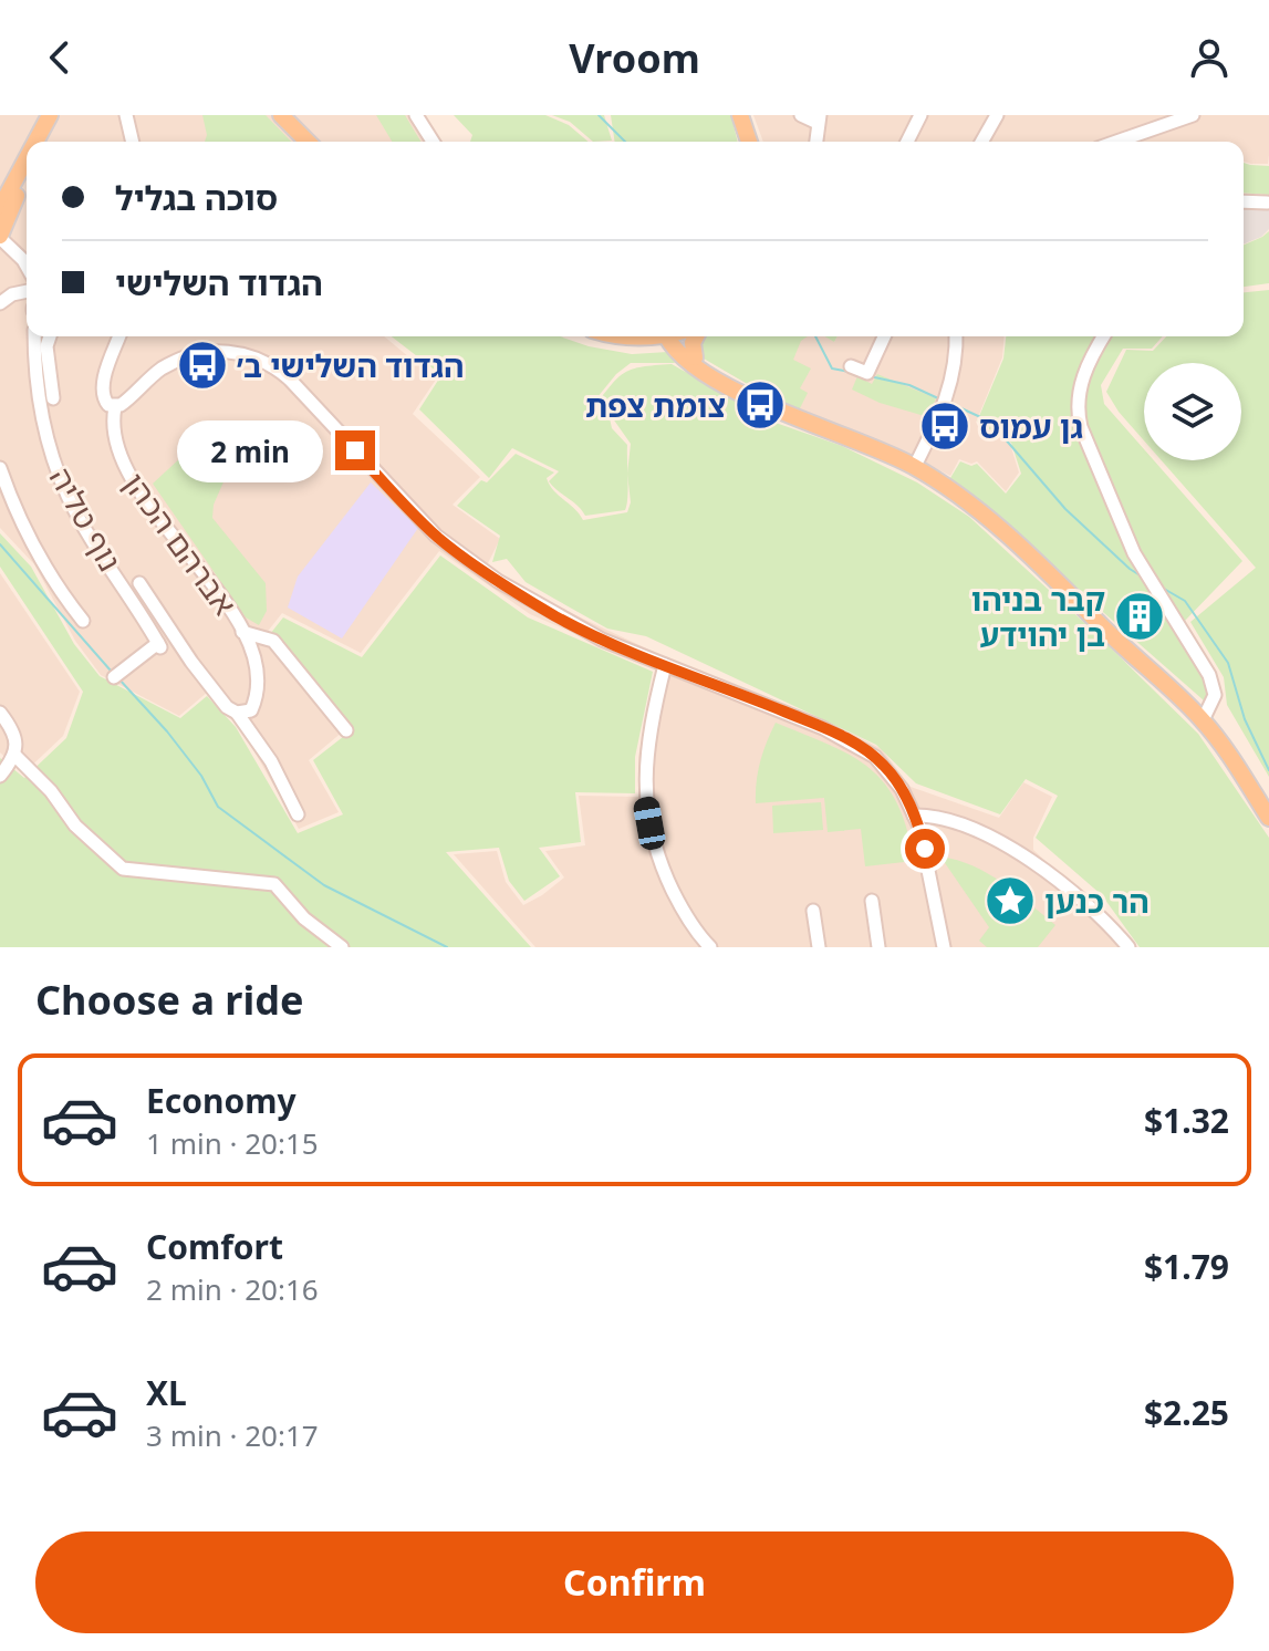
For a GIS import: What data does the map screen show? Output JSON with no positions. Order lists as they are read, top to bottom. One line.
{"streets":{"street":["נוף טליה","אברהם הכהן"]},"places":{"bus stop":["הגדוד השלישי ב׳","צומת צפת","גן עמוס"],"building":["קבר בניהו בן יהוידע"],"place":["הר כנען"]},"page":{"header":"Vroom","banner":["סוכה בגליל","הגדוד השלישי"],"bubble":"2 min","heading":"Choose a ride","list":[{"name":"Economy","note":"1 min · 20:15","value":"$1.32"},{"name":"Comfort","note":"2 min · 20:16","value":"$1.79"},{"name":"XL","note":"3 min · 20:17","value":"$2.25"}],"buttons":"Confirm"}}
